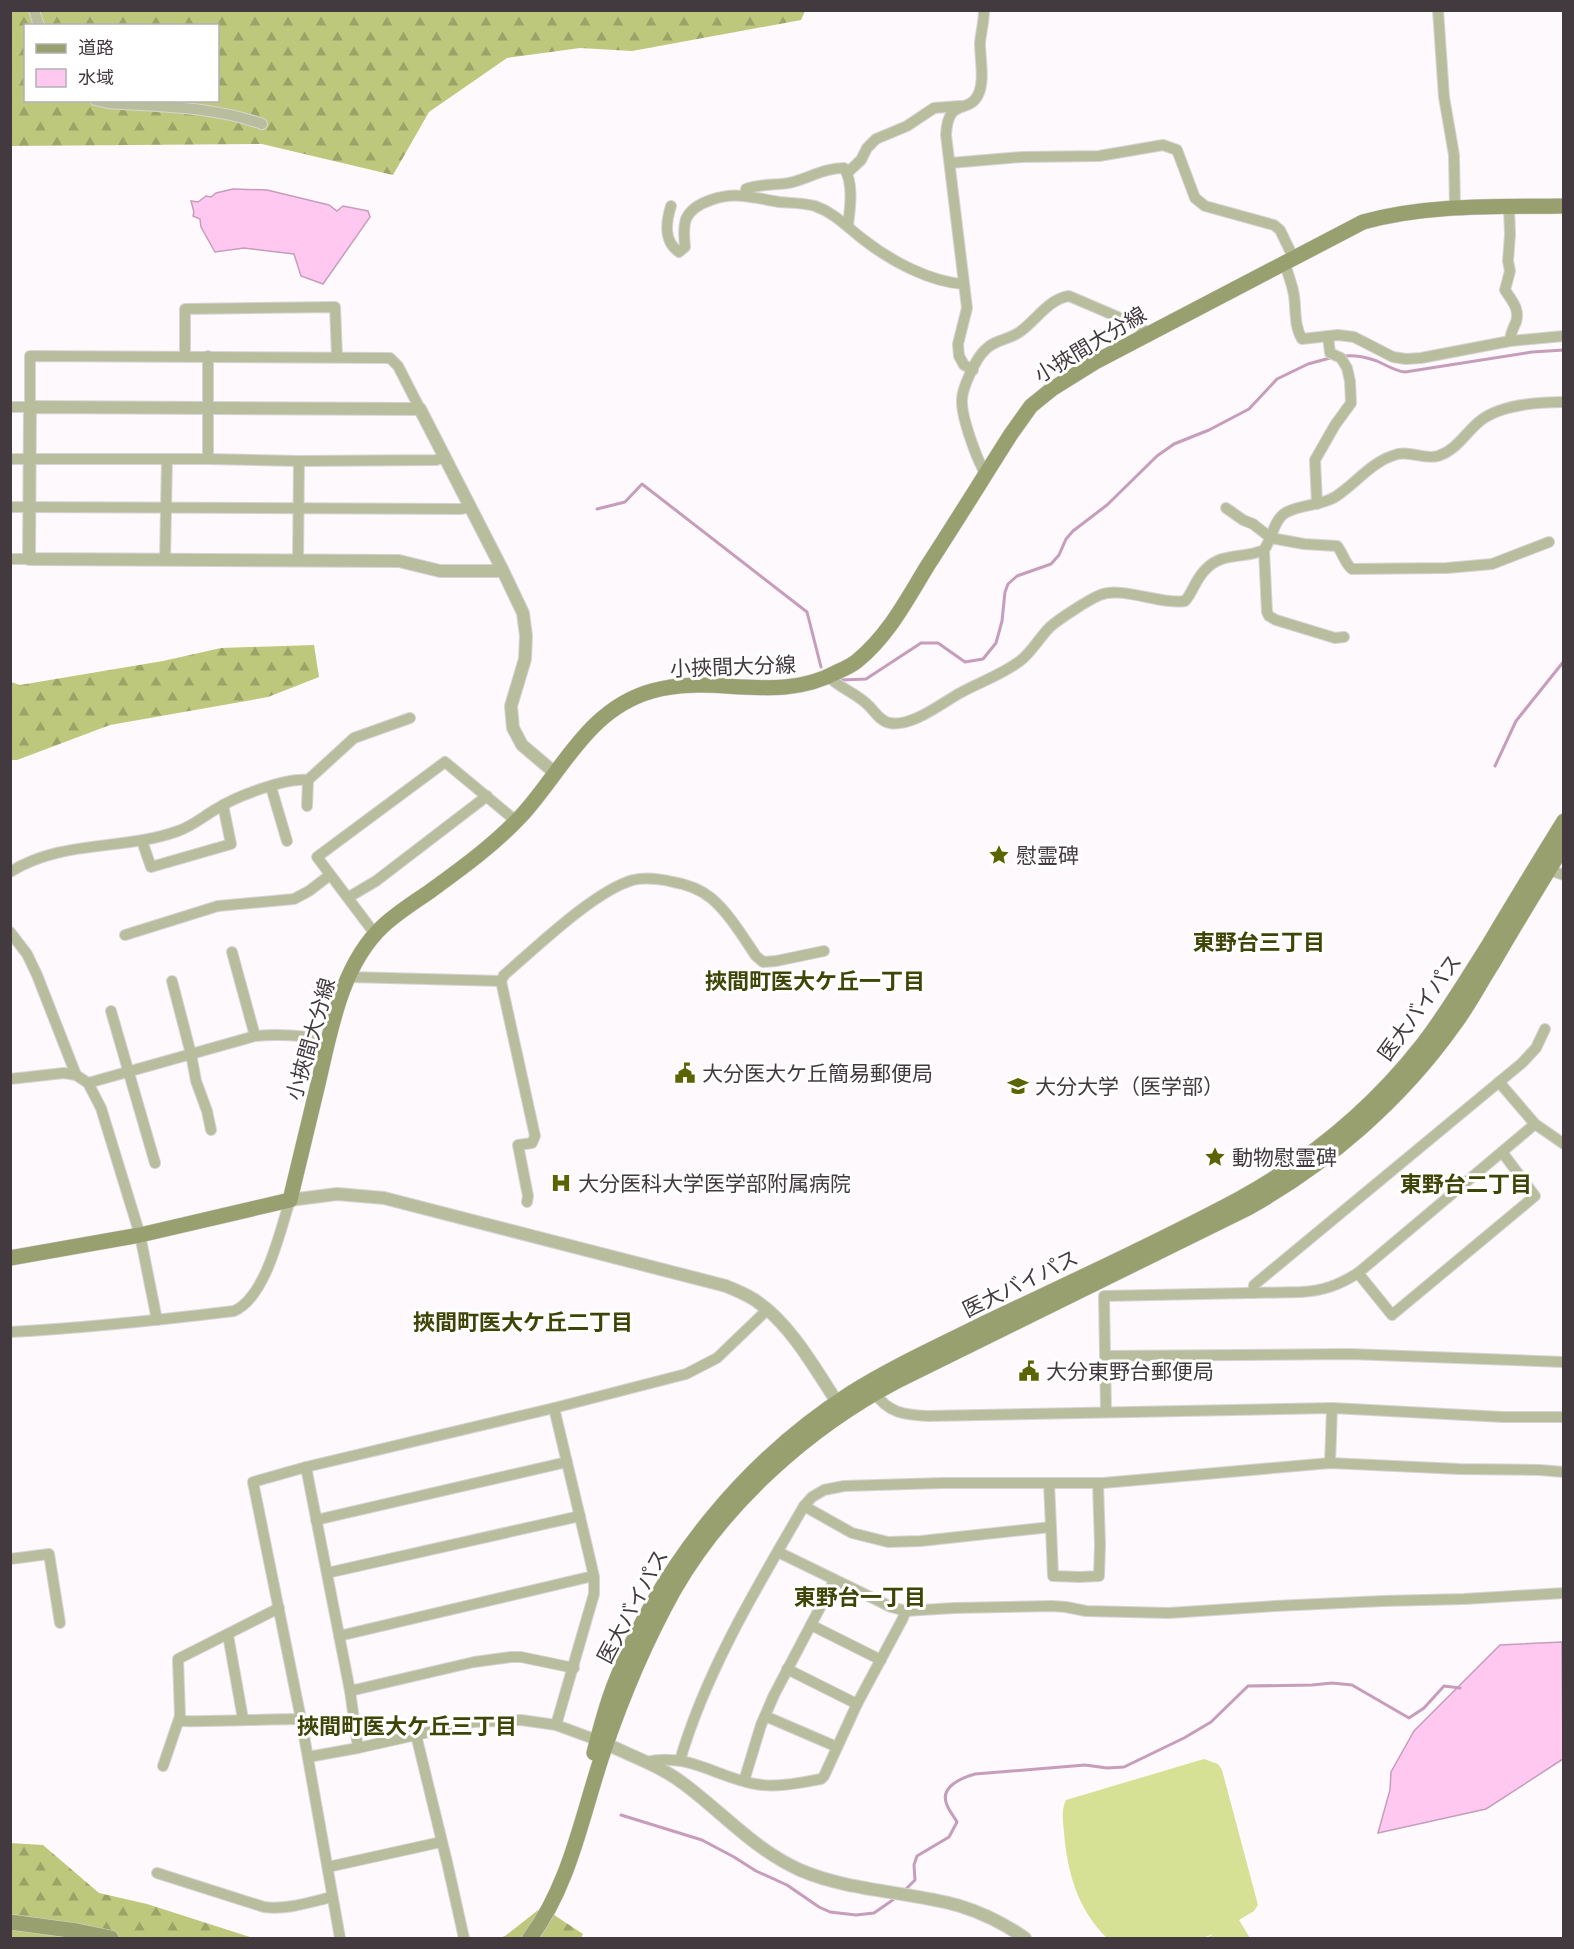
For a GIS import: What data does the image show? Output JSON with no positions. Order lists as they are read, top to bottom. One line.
{"streets":{"main road":["小挾間大分線","医大バイパス"]},"districts":["東野台三丁目","挾間町医大ケ丘一丁目","東野台二丁目","挾間町医大ケ丘二丁目","東野台一丁目","挾間町医大ケ丘三丁目"],"places":{"place":["慰霊碑","動物慰霊碑"],"public building":["大分医大ケ丘簡易郵便局","大分東野台郵便局"],"school or university":["大分大学（医学部）"],"hospital":["大分医科大学医学部附属病院"]},"legend":["道路","水域"]}
